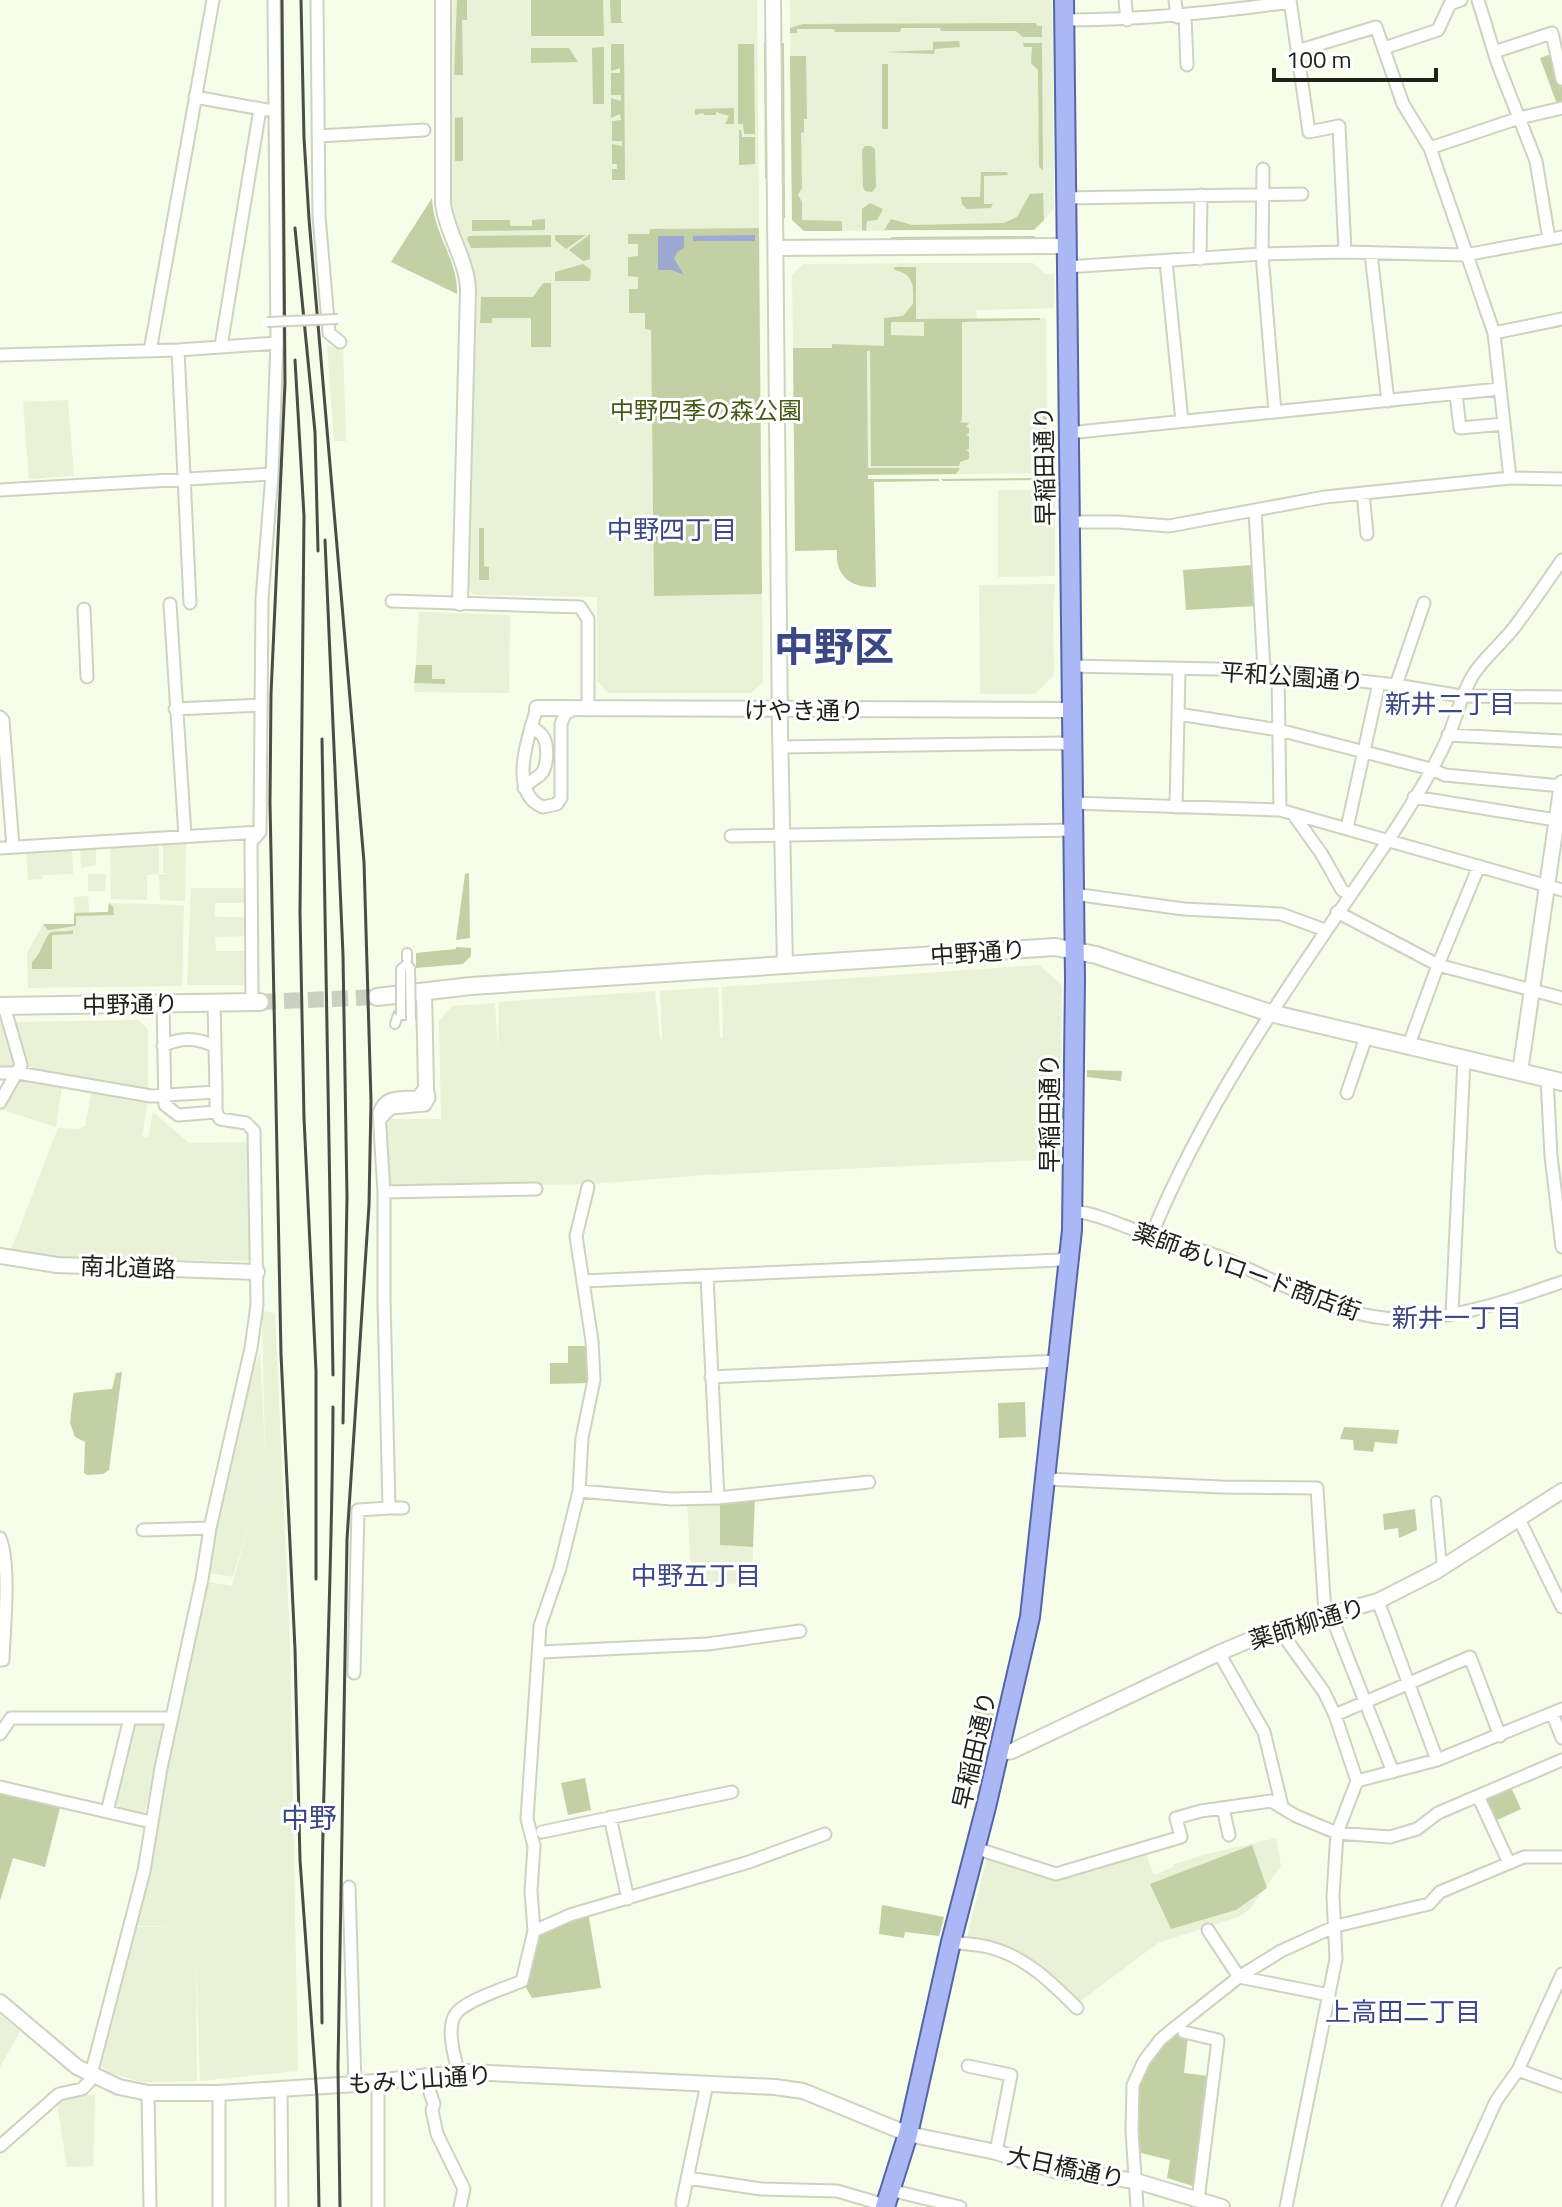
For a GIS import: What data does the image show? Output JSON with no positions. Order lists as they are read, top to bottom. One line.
{"streets":{"main road":["早稲田通り","中野通り"],"street":["平和公園通り","けやき通り","南北道路","薬師あいロード商店街","薬師柳通り","もみじ山通り","大日橋通り"]},"crossings":[["早稲田通り","平和公園通り"],["早稲田通り","けやき通り"],["早稲田通り","中野通り"],["早稲田通り","薬師あいロード商店街"],["早稲田通り","薬師柳通り"],["早稲田通り","もみじ山通り"],["早稲田通り","大日橋通り"],["もみじ山通り","大日橋通り"]],"districts":["中野四丁目","中野区","新井二丁目","新井一丁目","中野五丁目","中野","上高田二丁目"],"parks":["中野四季の森公園"],"scale_bar":"100 m"}
